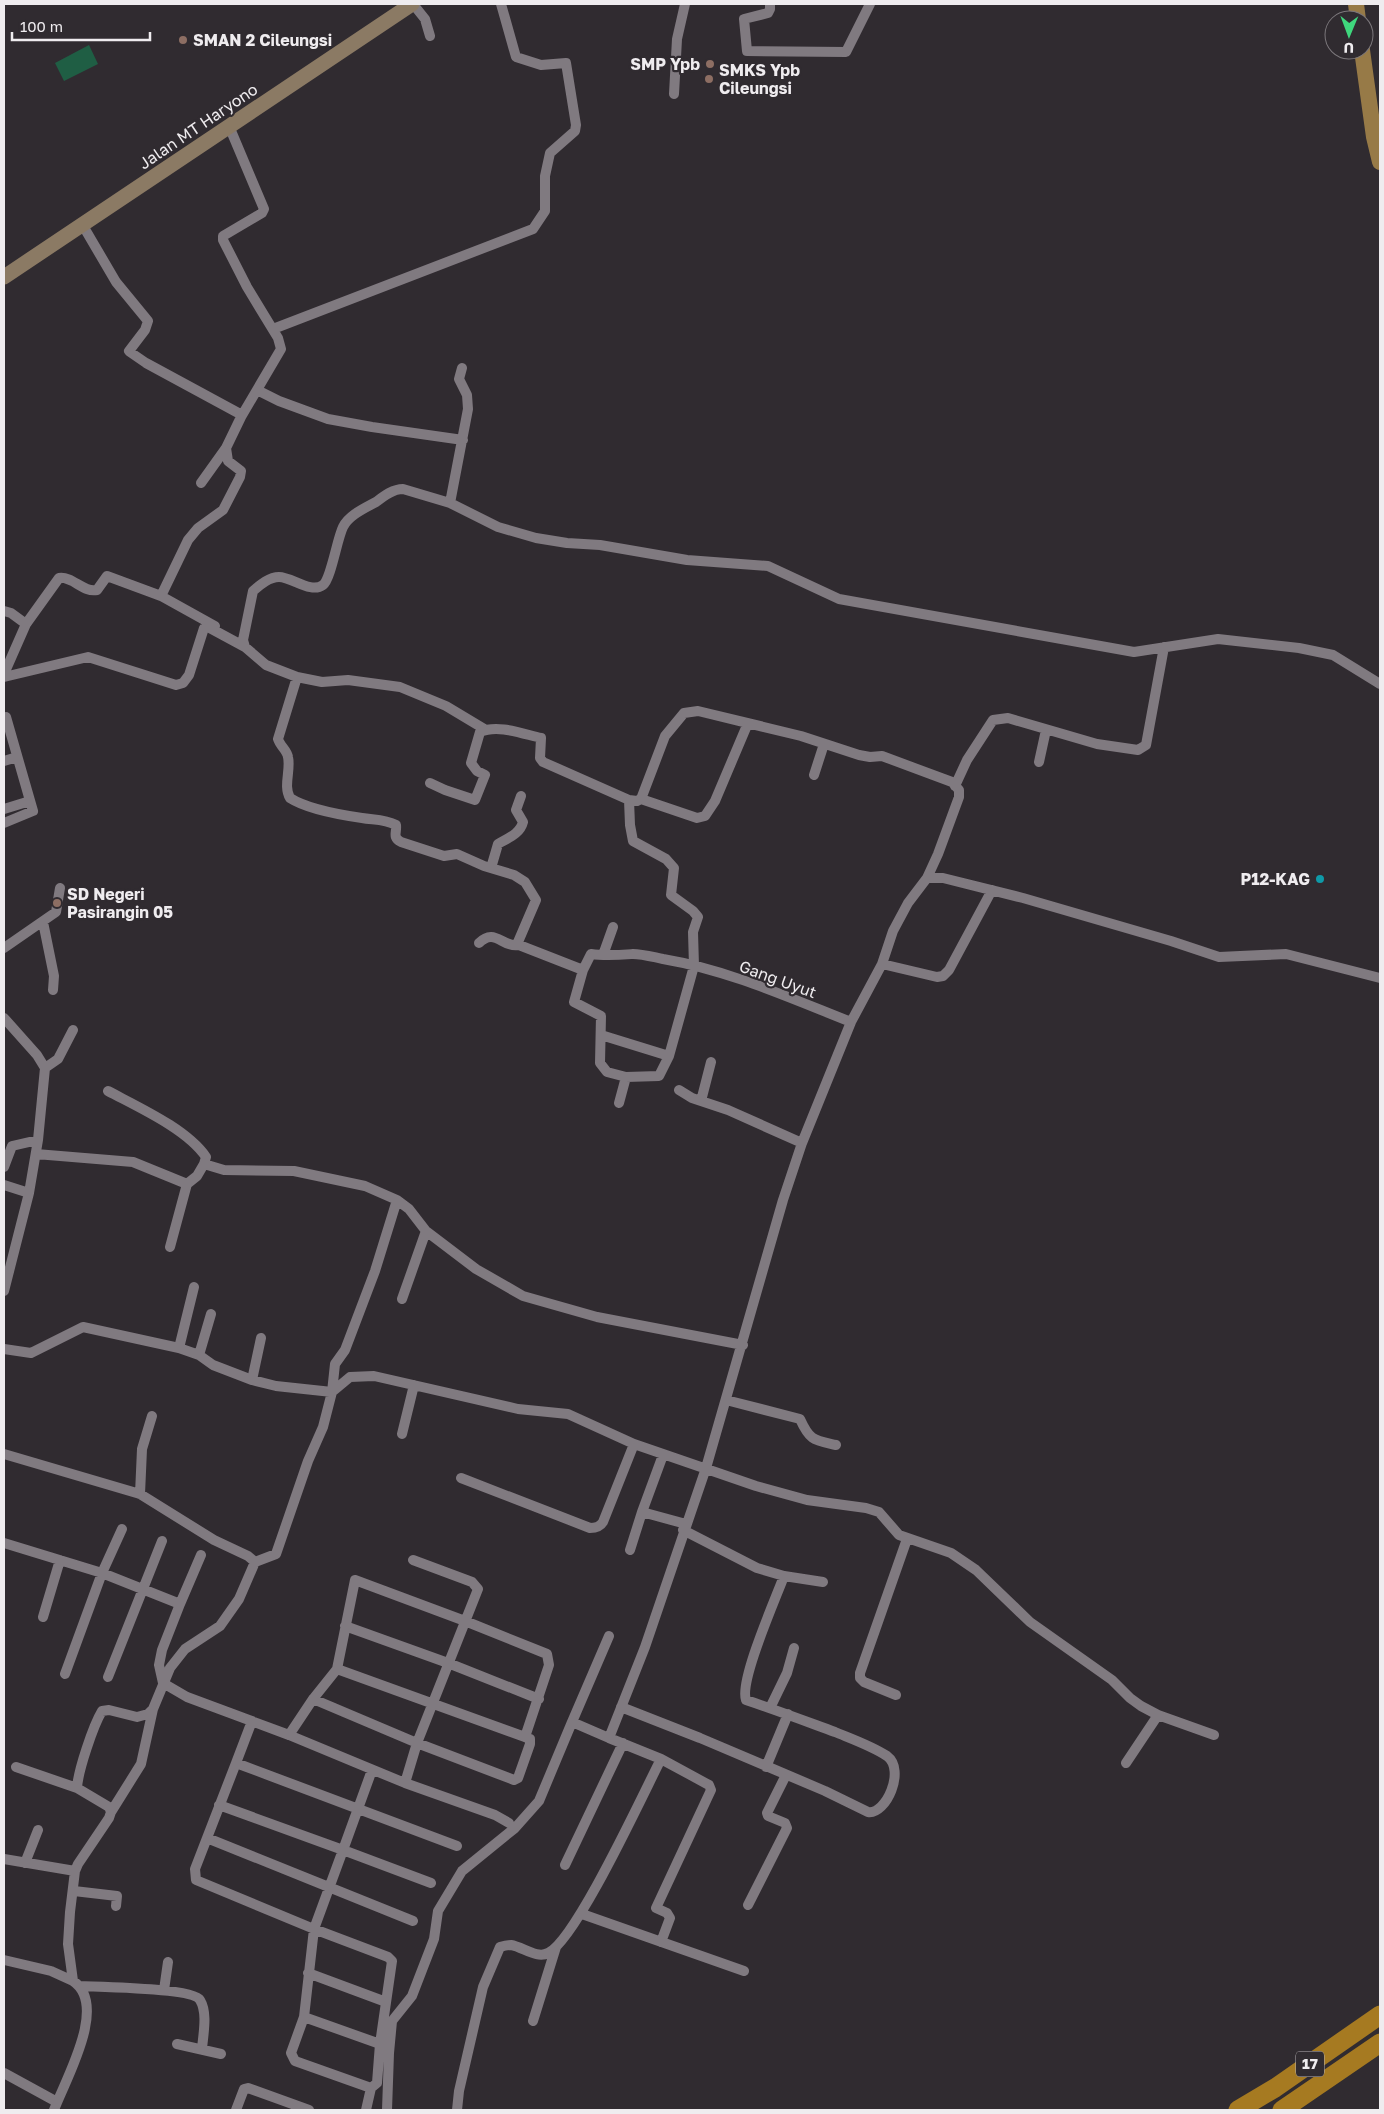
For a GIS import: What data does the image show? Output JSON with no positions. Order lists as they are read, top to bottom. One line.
{"streets":{"highway":["17"],"main road":["Jalan MT Haryono"],"street":["Gang Uyut"]},"places":["SMAN 2 Cileungsi","SMP Ypb","SMKS Ypb Cileungsi","P12-KAG","SD Negeri Pasirangin 05"],"scale_bar":"100 m","north":"bottom"}
